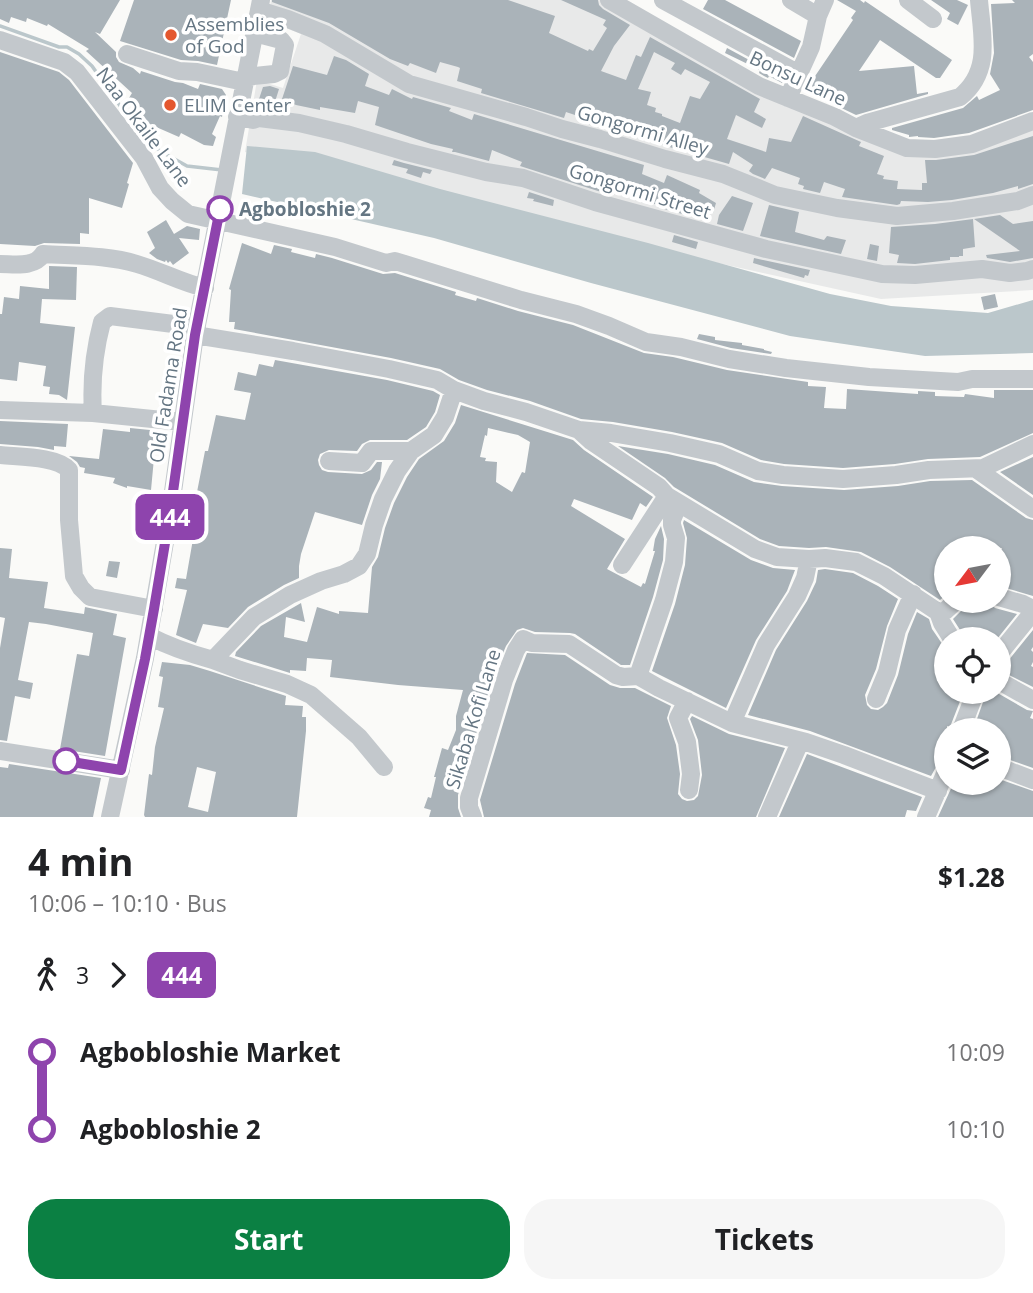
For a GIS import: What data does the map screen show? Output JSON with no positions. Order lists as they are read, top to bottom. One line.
{"streets":{"street":["Bonsu Lane","Naa Okaile Lane","Gongormi Alley","Gongormi Street","Old Fadama Road","Sikaba Kofi Lane"]},"crossings":[["Naa Okaile Lane","Old Fadama Road"],["Gongormi Alley","Old Fadama Road"],["Gongormi Street","Old Fadama Road"]],"places":["Assemblies of God","ELIM Center","Agbobloshie 2"],"lines":["bus line 444"],"north":"bottom left","page":{"on_map":"444","heading":["4 min","10:06 – 10:10 · Bus","$1.28"],"legs":["3","444"],"list":[{"name":"Agbobloshie Market","value":"10:09"},{"name":"Agbobloshie 2","value":"10:10"}],"buttons":["Start","Tickets"]}}
